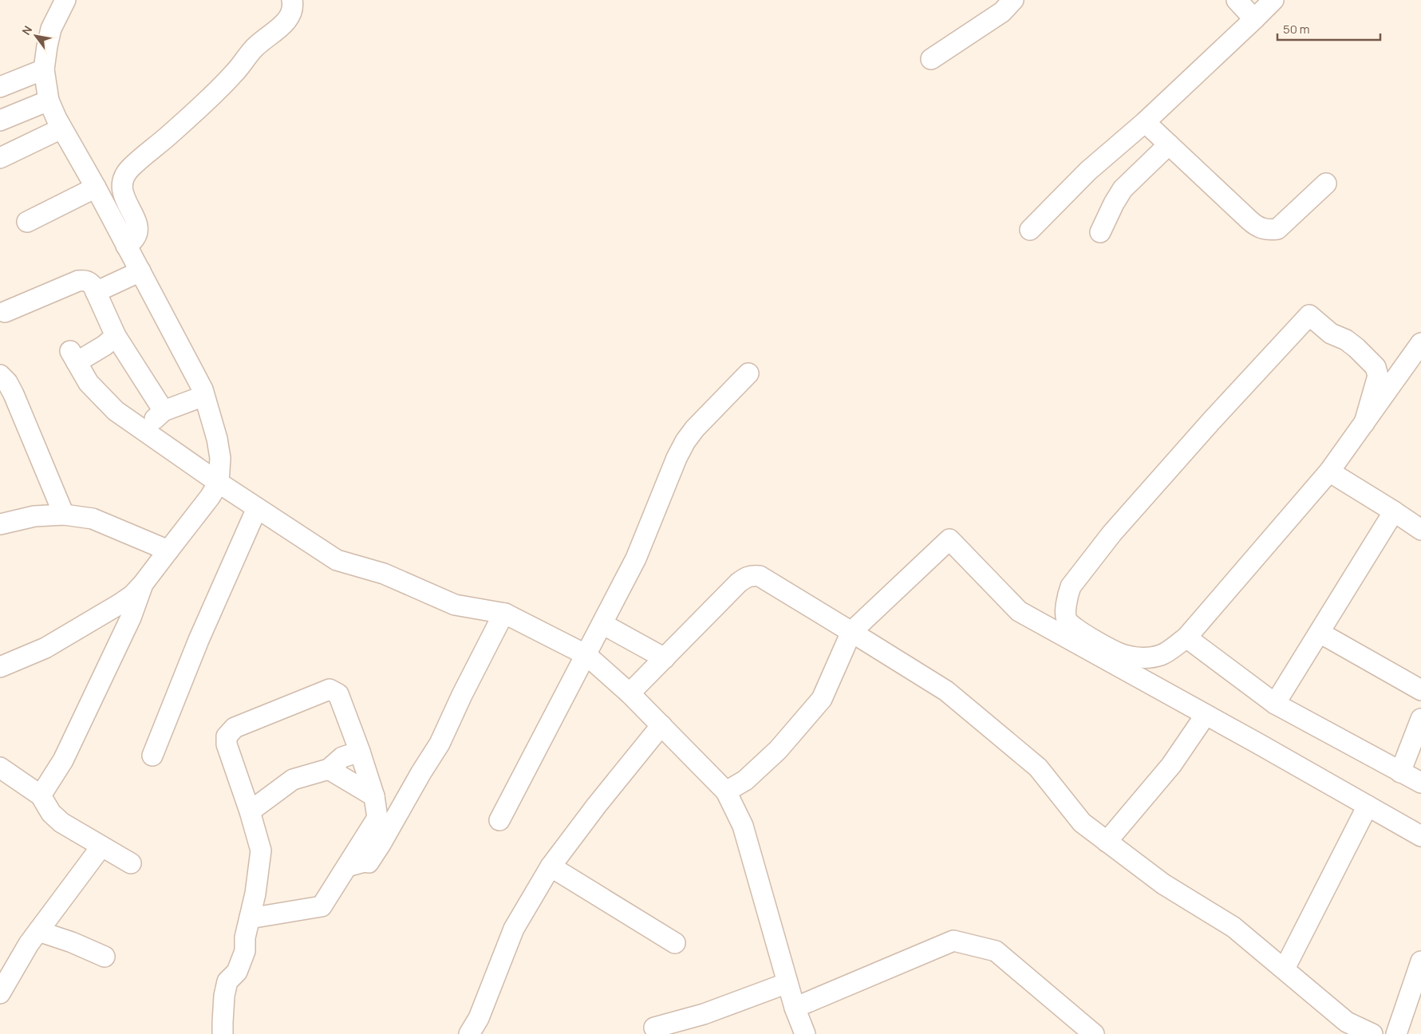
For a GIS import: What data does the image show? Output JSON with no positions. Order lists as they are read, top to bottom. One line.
{"scale_bar":"50 m","north":"top left"}
